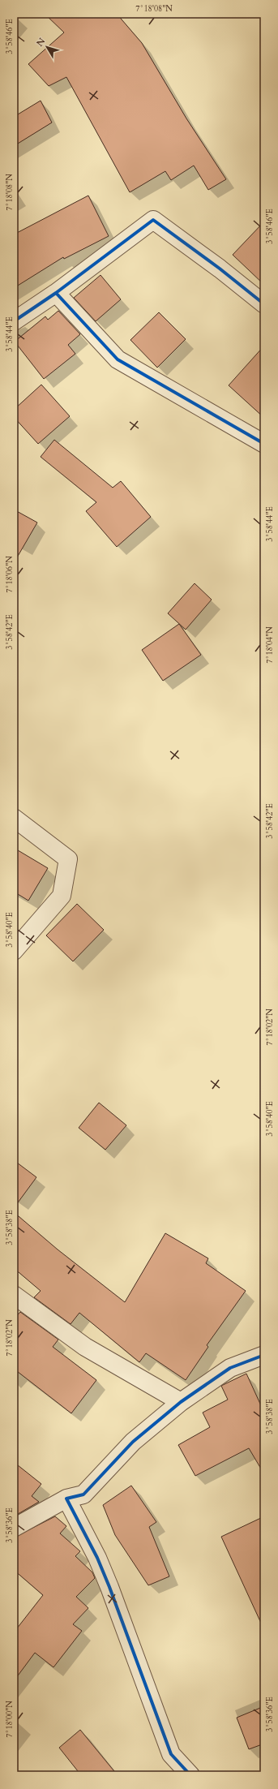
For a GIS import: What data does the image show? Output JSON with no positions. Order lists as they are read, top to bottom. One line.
{"north":"top left","coordinates":["7°18'08\"N","3°58'46\"E","3°58'44\"E","7°18'06\"N","3°58'42\"E","7°18'04\"N","3°58'40\"E","7°18'02\"N","3°58'38\"E","3°58'36\"E","7°18'00\"N"]}
